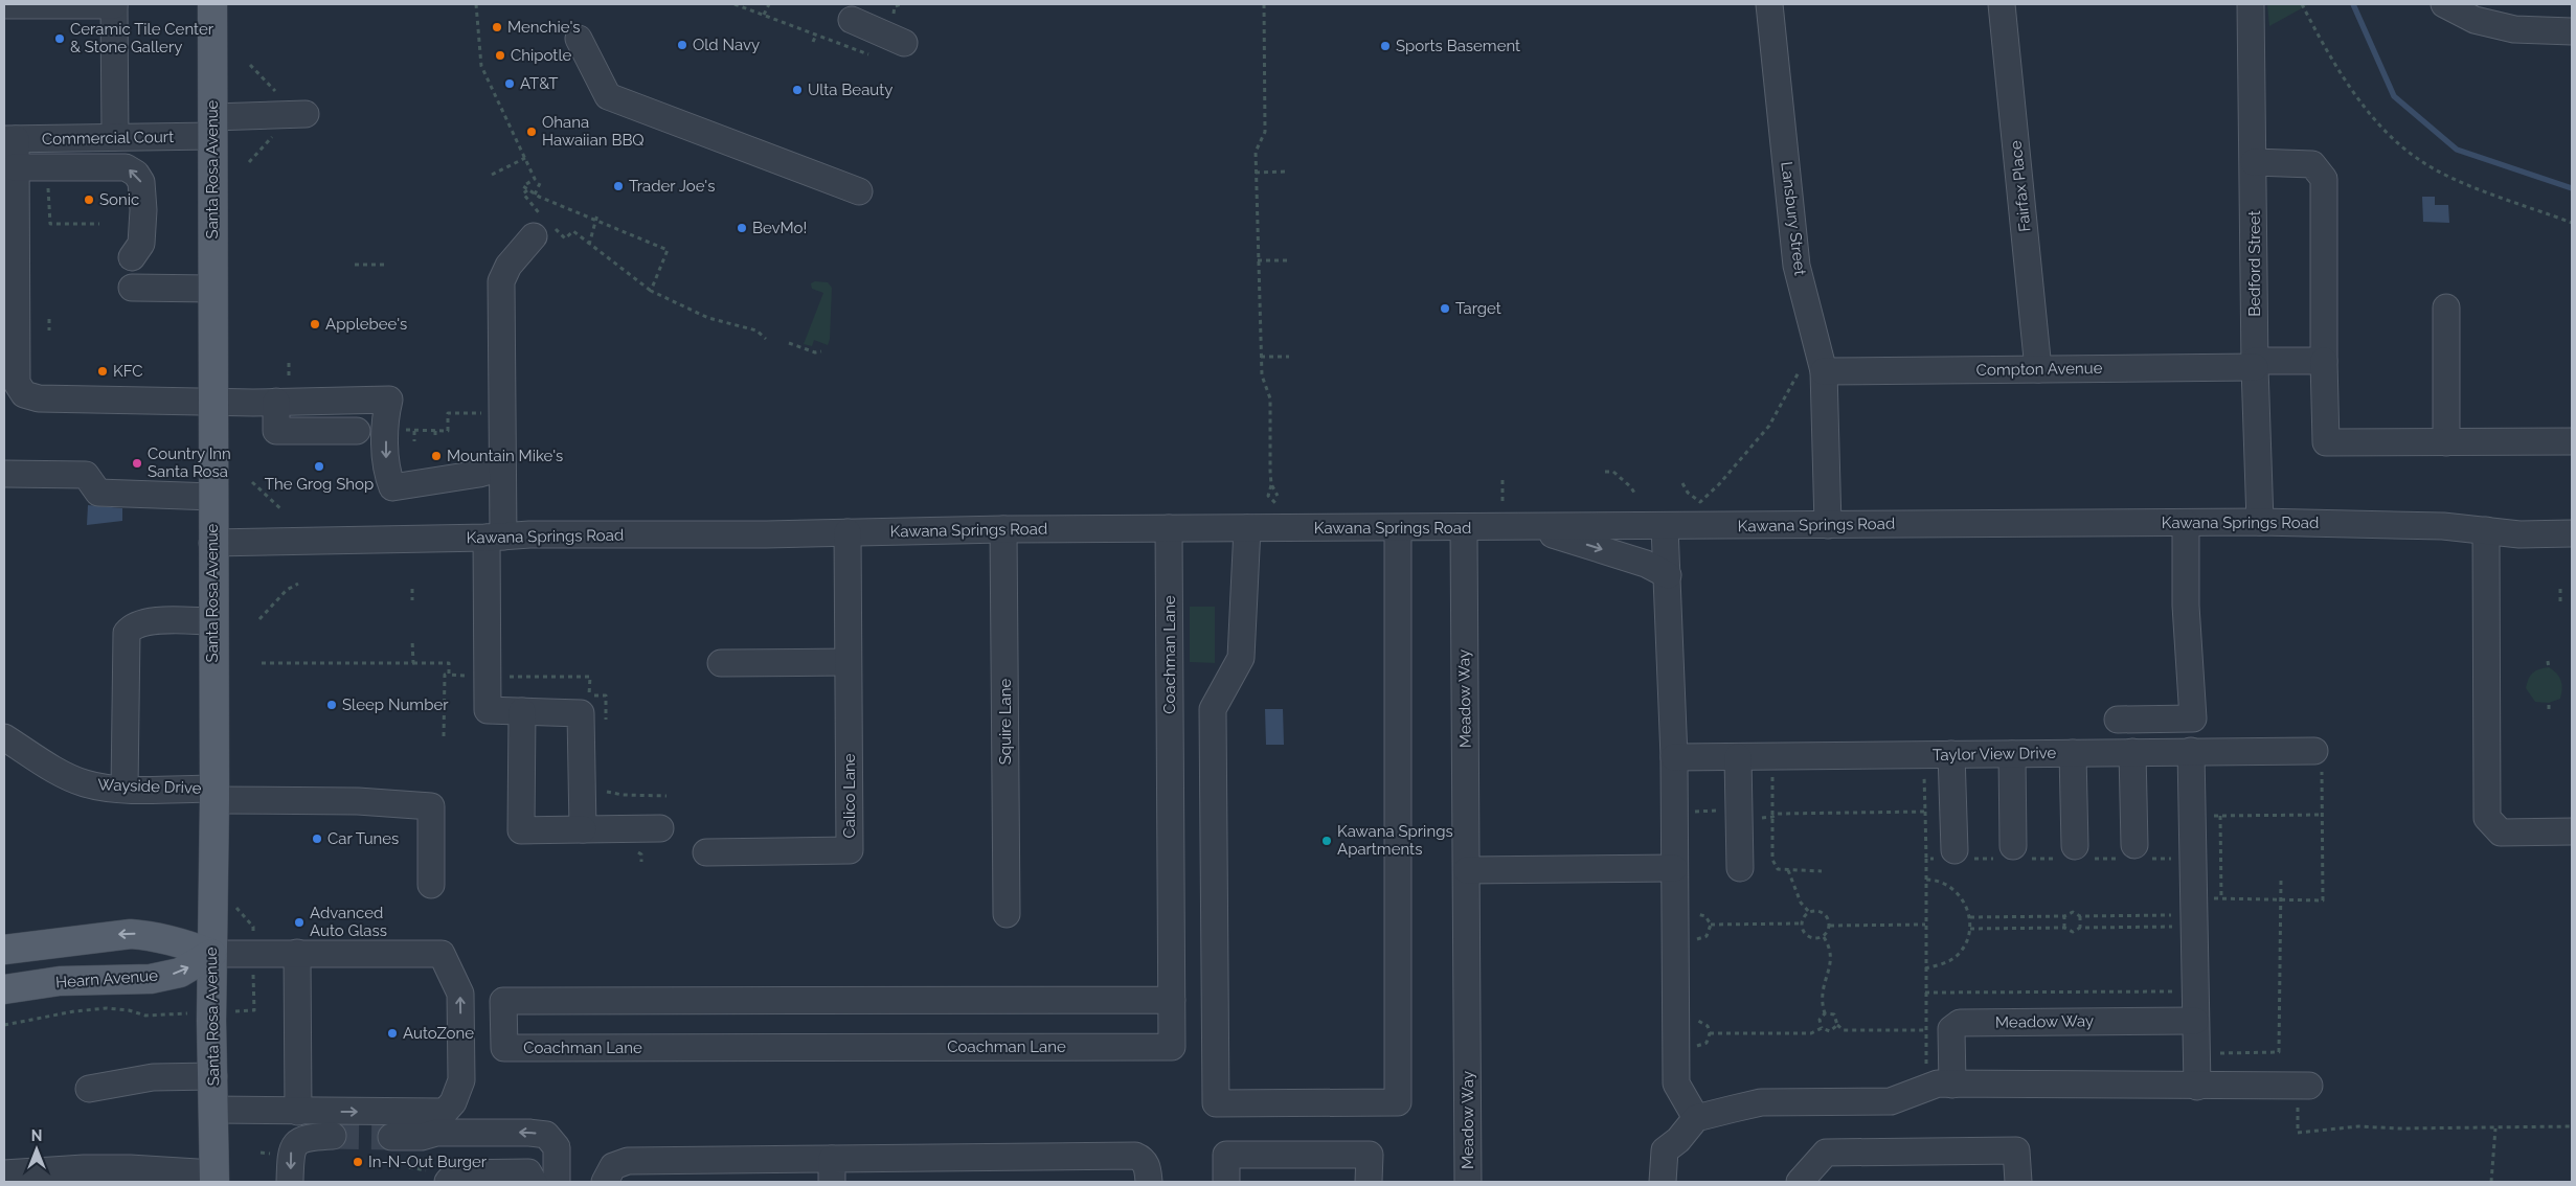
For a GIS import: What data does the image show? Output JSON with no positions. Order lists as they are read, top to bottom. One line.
{"streets":{"main road":["Santa Rosa Avenue","Hearn Avenue"],"street":["Commercial Court","Fairfax Place","Lansbury Street","Bedford Street","Compton Avenue","Kawana Springs Road","Coachman Lane","Meadow Way","Squire Lane","Taylor View Drive","Wayside Drive","Calico Lane"]},"crossings":[["Commercial Court","Santa Rosa Avenue"],["Santa Rosa Avenue","Kawana Springs Road"],["Santa Rosa Avenue","Wayside Drive"],["Santa Rosa Avenue","Hearn Avenue"],["Fairfax Place","Compton Avenue"],["Lansbury Street","Compton Avenue"],["Lansbury Street","Kawana Springs Road"],["Bedford Street","Compton Avenue"],["Bedford Street","Kawana Springs Road"],["Kawana Springs Road","Coachman Lane"],["Kawana Springs Road","Meadow Way"],["Kawana Springs Road","Squire Lane"],["Kawana Springs Road","Calico Lane"]],"places":["Menchie's","Ceramic Tile Center & Stone Gallery","Old Navy","Sports Basement","Chipotle","AT&T","Ulta Beauty","Ohana Hawaiian BBQ","Trader Joe's","Sonic","BevMo!","Target","Applebee's","KFC","Mountain Mike's","Country Inn Santa Rosa","The Grog Shop","Sleep Number","Car Tunes","Kawana Springs Apartments","Advanced Auto Glass","AutoZone","In-N-Out Burger"],"north":"top"}
